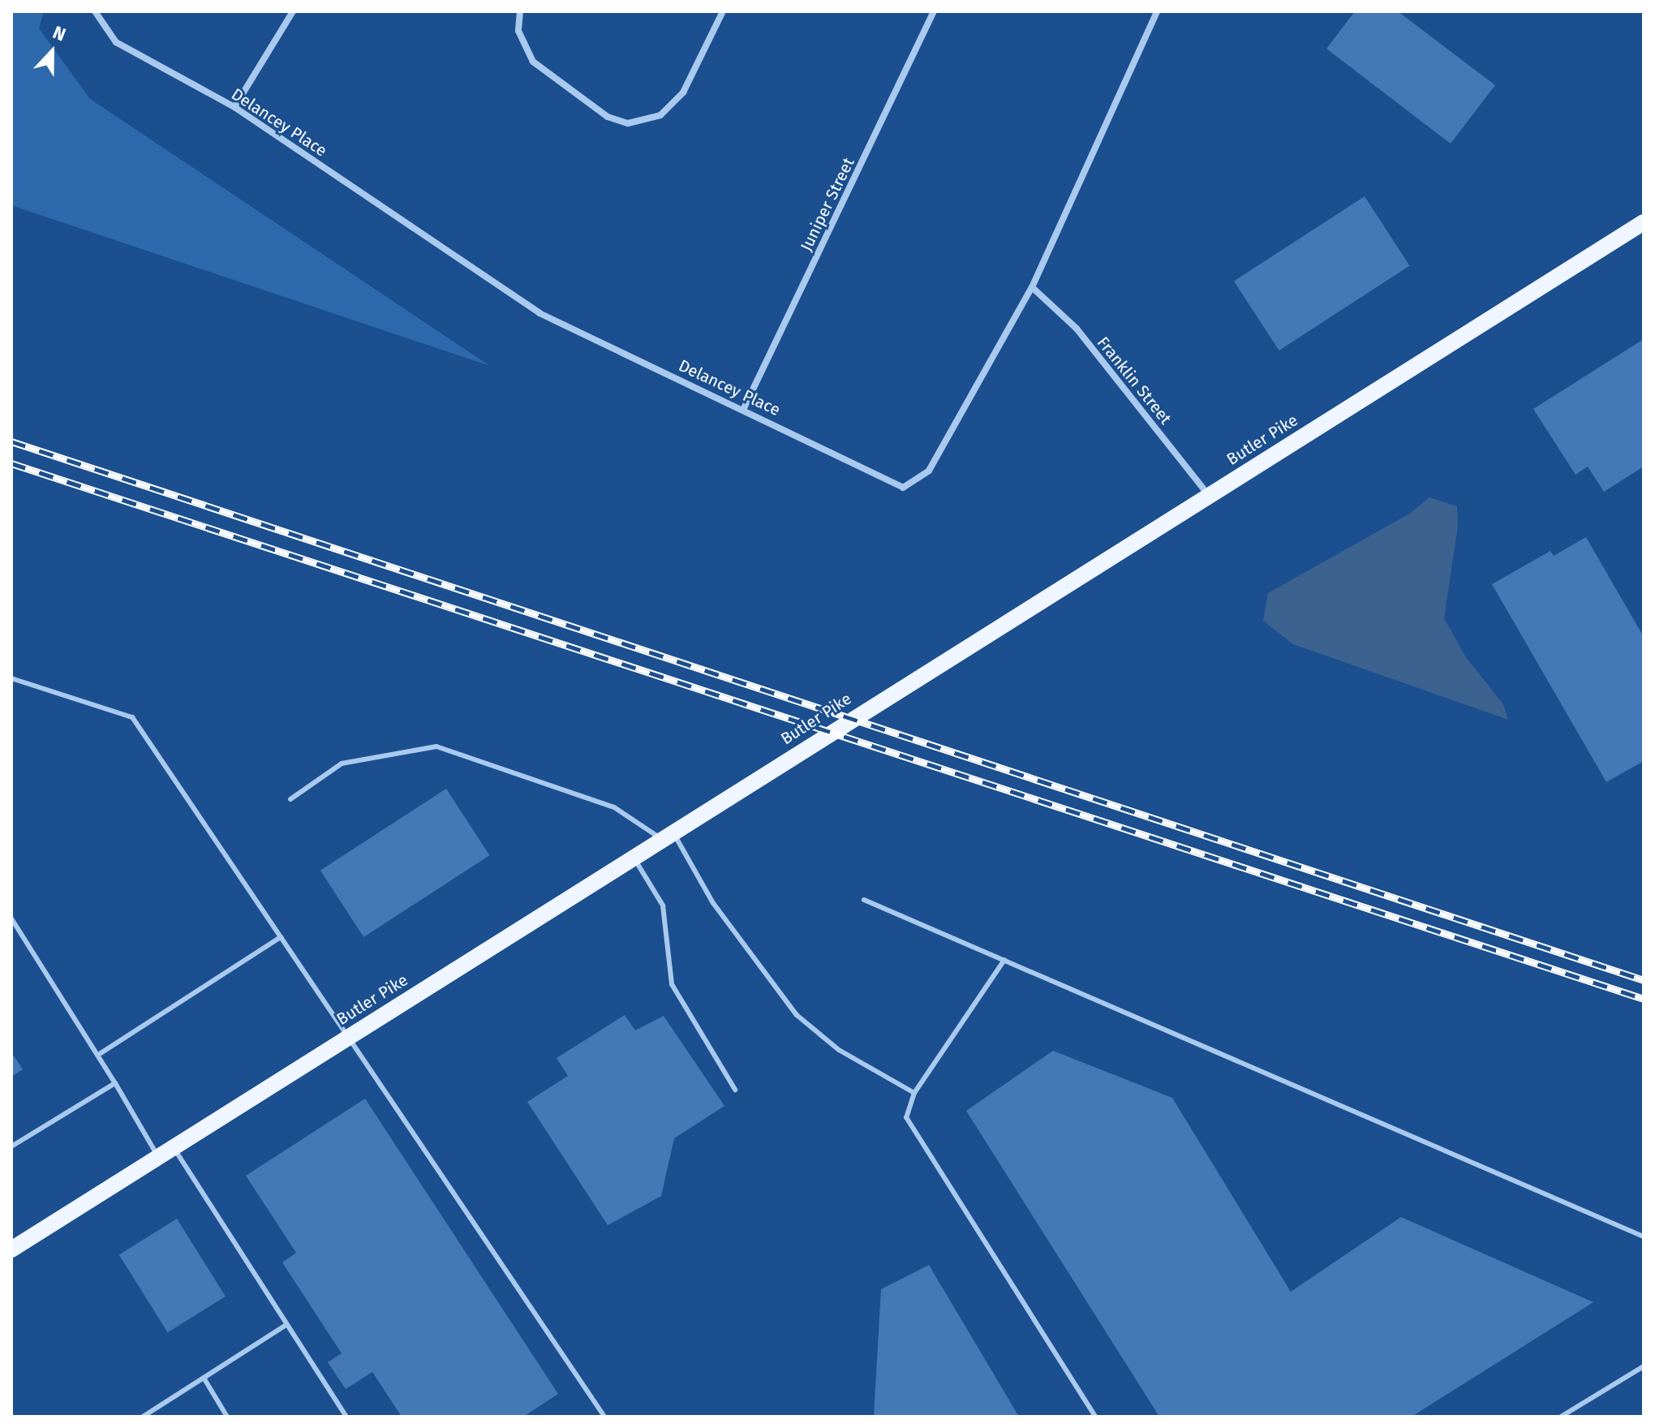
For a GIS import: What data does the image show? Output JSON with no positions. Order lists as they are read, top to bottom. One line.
{"streets":{"main road":["Butler Pike"],"street":["Delancey Place","Juniper Street","Franklin Street"]},"crossings":[["Delancey Place","Juniper Street"],["Delancey Place","Franklin Street"],["Franklin Street","Butler Pike"]],"north":"top"}
